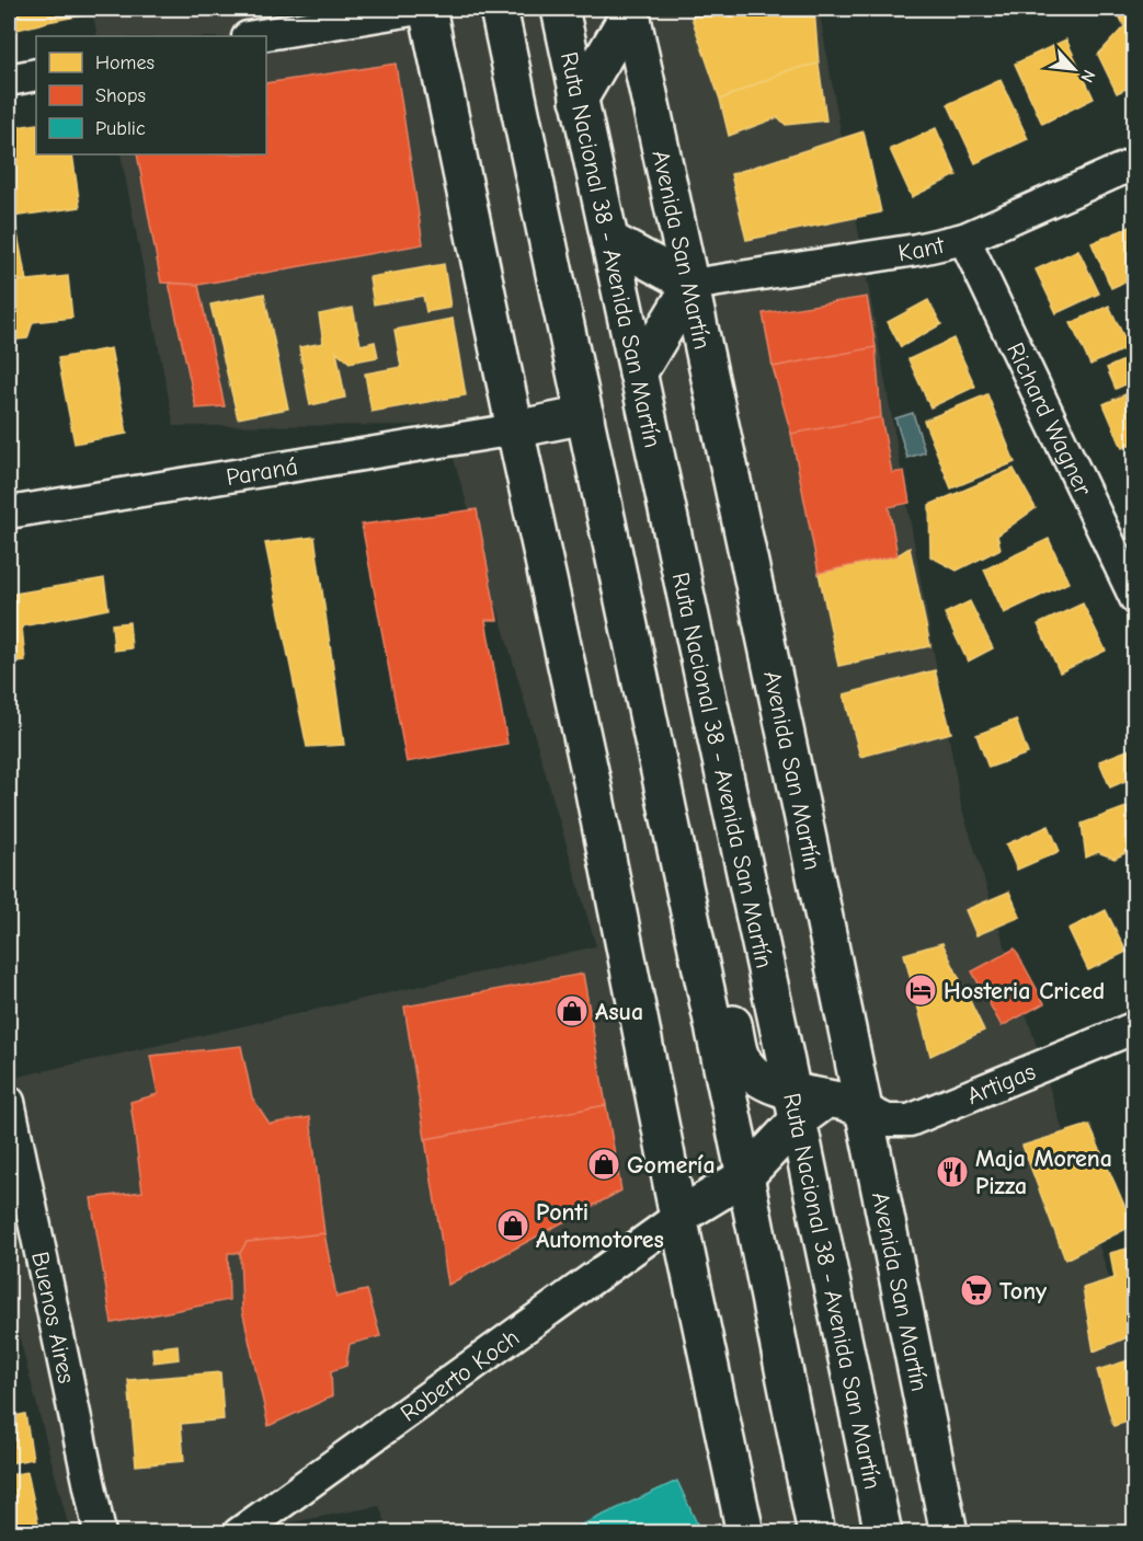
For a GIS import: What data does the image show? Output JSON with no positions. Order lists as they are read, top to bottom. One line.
{"streets":{"main road":["Avenida San Martín","Ruta Nacional 38 - Avenida San Martín"],"street":["Kant","Richard Wagner","Paraná","Artigas","Buenos Aires","Roberto Koch"]},"crossings":[["Kant","Avenida San Martín"],["Kant","Richard Wagner"],["Avenida San Martín","Artigas"]],"places":{"hotel":["Hosteria Criced"],"shop":["Asua","Gomería","Ponti Automotores"],"restaurant":["Maja Morena Pizza"],"supermarket":["Tony"]},"legend":["Homes","Shops","Public"],"north":"bottom right"}
